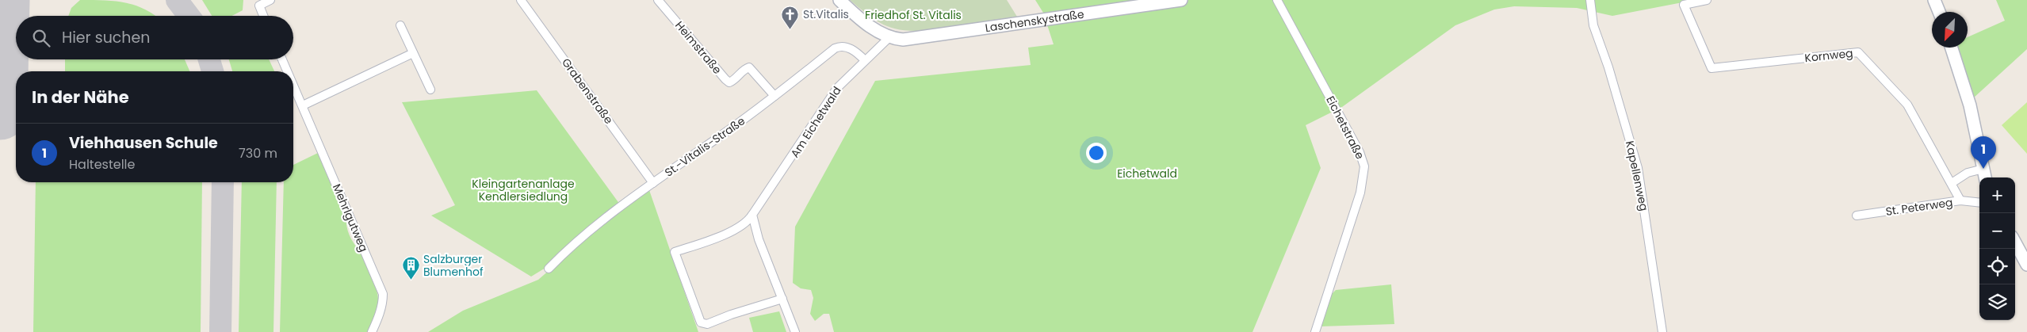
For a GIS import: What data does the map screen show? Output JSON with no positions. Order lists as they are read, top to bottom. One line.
{"streets":{"street":["Laschenskystraße","Heimstraße","Kornweg","Grabenstraße","Am Eichetwald","Eichetstraße","St.-Vitalis-Straße","Kapellenweg","St. Peterweg","Mehrlgutweg"]},"crossings":[["Laschenskystraße","Am Eichetwald"],["Heimstraße","St.-Vitalis-Straße"],["Kornweg","St. Peterweg"],["Grabenstraße","St.-Vitalis-Straße"],["Am Eichetwald","St.-Vitalis-Straße"]],"parks":["Friedhof St. Vitalis","Eichetwald","Kleingartenanlage Kendlersiedlung"],"places":{"church":["St.Vitalis"],"building":["Salzburger Blumenhof"]},"north":"bottom left","page":{"search":"Hier suchen","heading":"In der Nähe","list":[{"mark":"1","name":"Viehhausen Schule","note":"Haltestelle","value":"730 m"}],"pins":"1","map_buttons":["+","−"]}}
